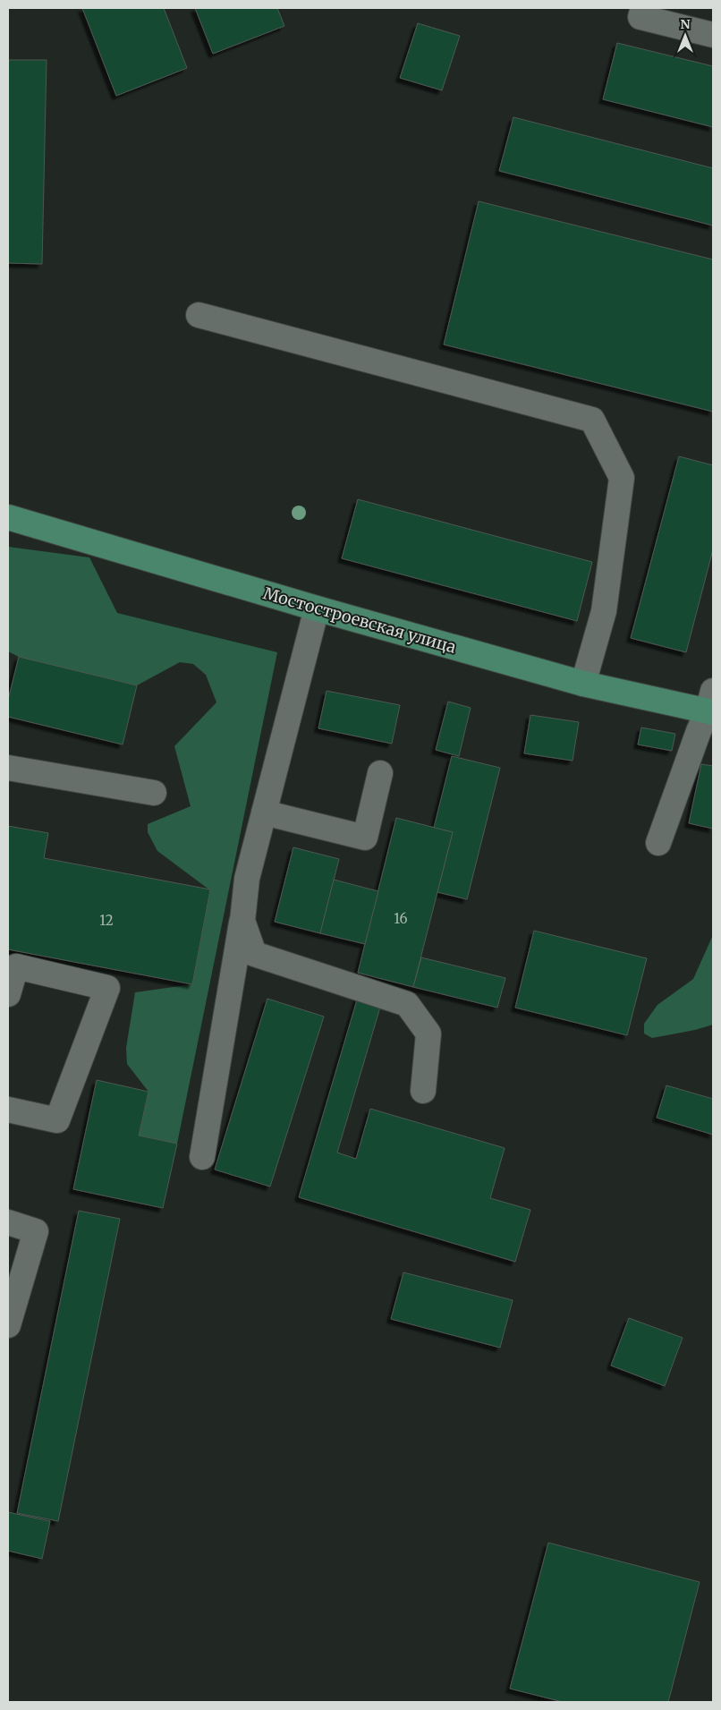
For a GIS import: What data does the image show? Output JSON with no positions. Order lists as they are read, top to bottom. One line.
{"streets":{"main road":["Мостостроевская улица"]},"house_numbers":["16","12"],"north":"top"}
